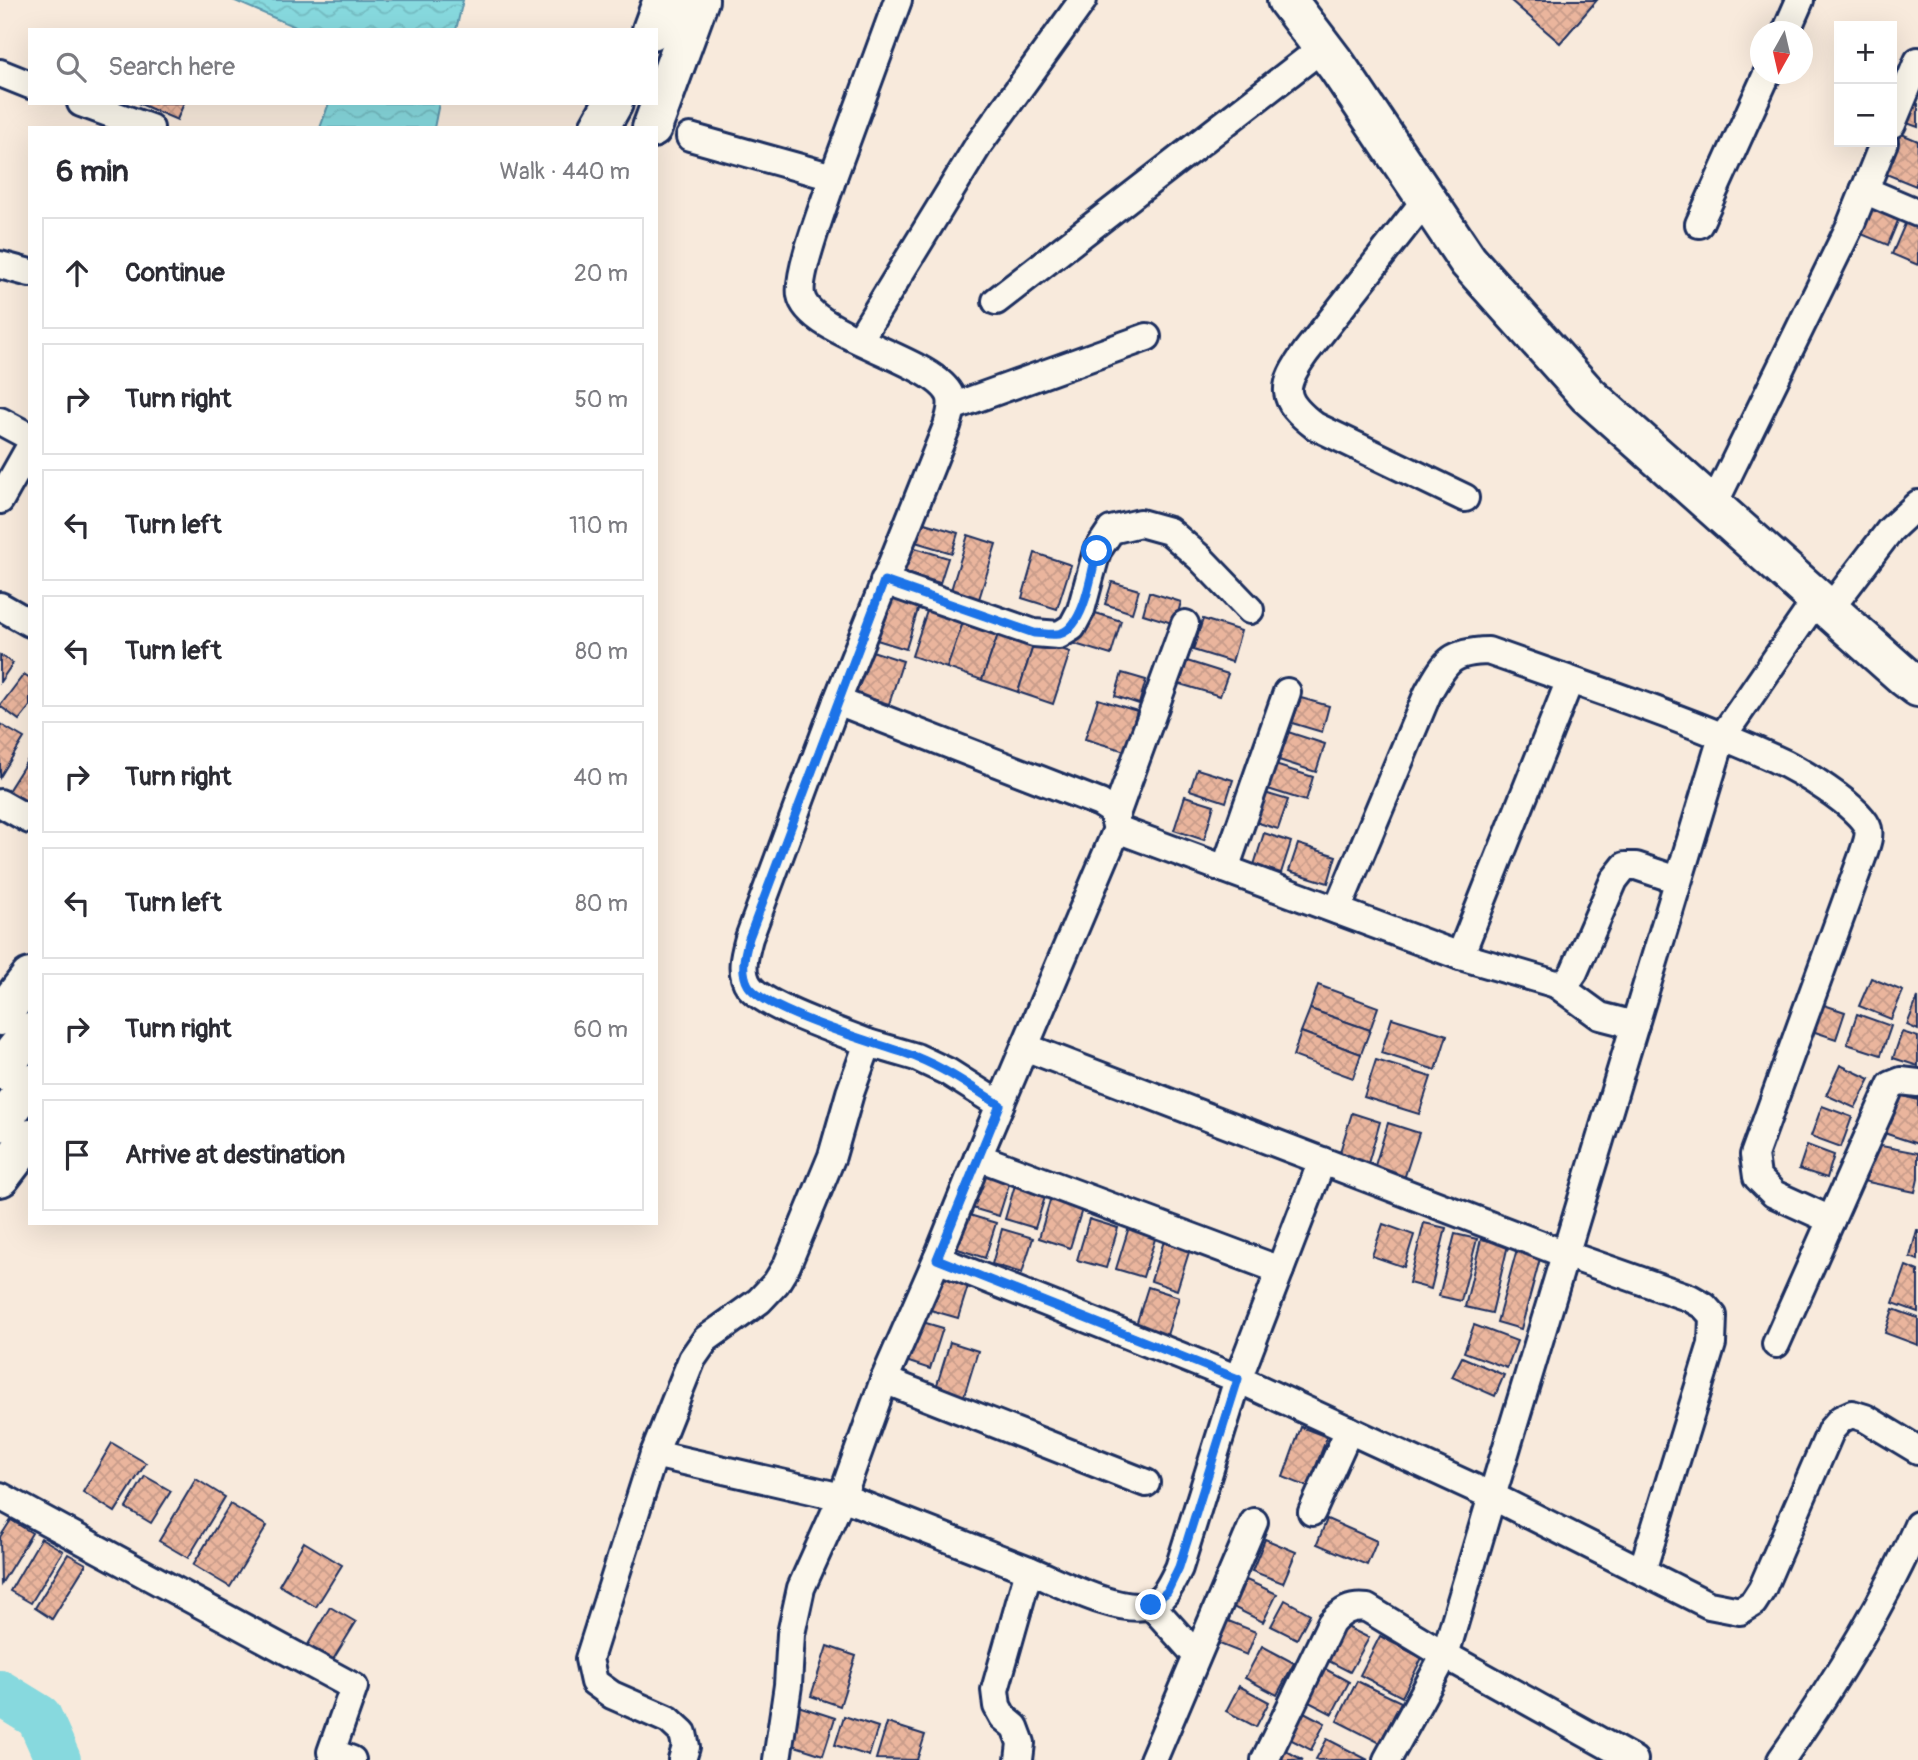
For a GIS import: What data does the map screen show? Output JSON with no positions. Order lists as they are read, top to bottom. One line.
{"north":"bottom","page":{"map_buttons":["+","−"],"search":"Search here","heading":["6 min","Walk · 440 m"],"list":[["Continue","20 m"],["Turn right","50 m"],["Turn left","110 m"],["Turn left","80 m"],["Turn right","40 m"],["Turn left","80 m"],["Turn right","60 m"],"Arrive at destination"]}}
